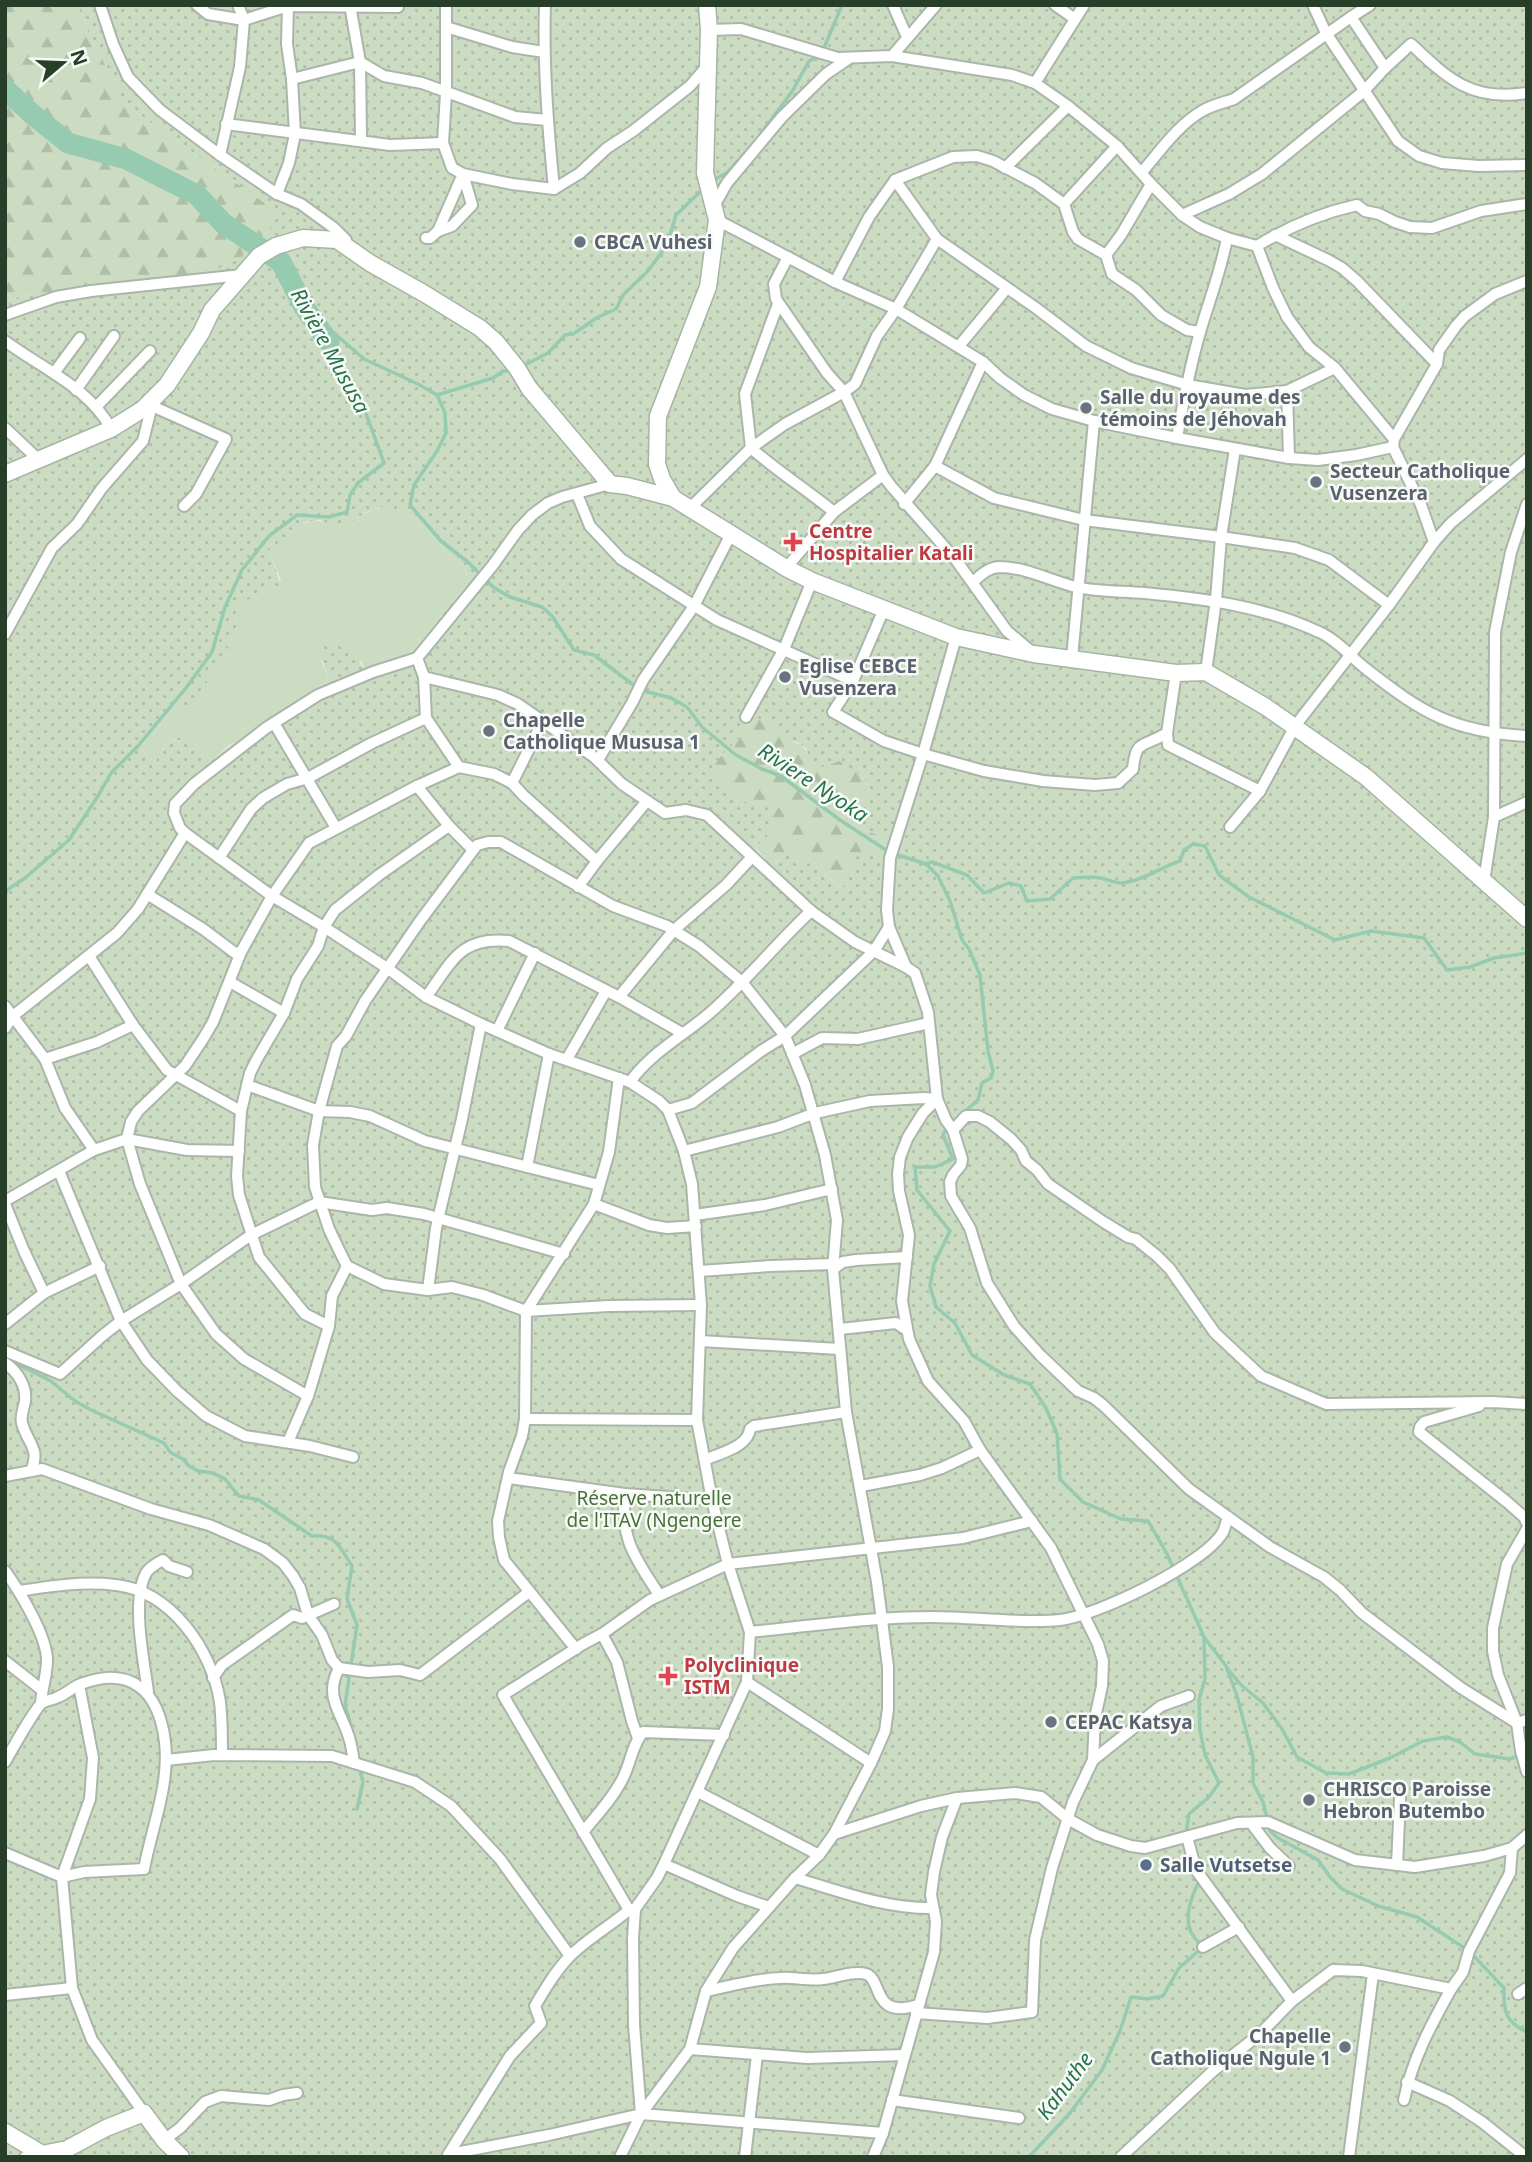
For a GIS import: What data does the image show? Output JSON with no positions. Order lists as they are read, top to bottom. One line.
{"water":["Rivière Mususa","Riviere Nyoka","Kahuthe"],"parks":["Réserve naturelle de l'ITAV (Ngengere"],"places":{"other":["CBCA Vuhesi","Salle du royaume des témoins de Jéhovah","Secteur Catholique Vusenzera","Eglise CEBCE Vusenzera","Chapelle Catholique Mususa 1","CEPAC Katsya","CHRISCO Paroisse Hebron Butembo","Salle Vutsetse","Chapelle Catholique Ngule 1"],"health":["Centre Hospitalier Katali","Polyclinique ISTM"]},"north":"right"}
